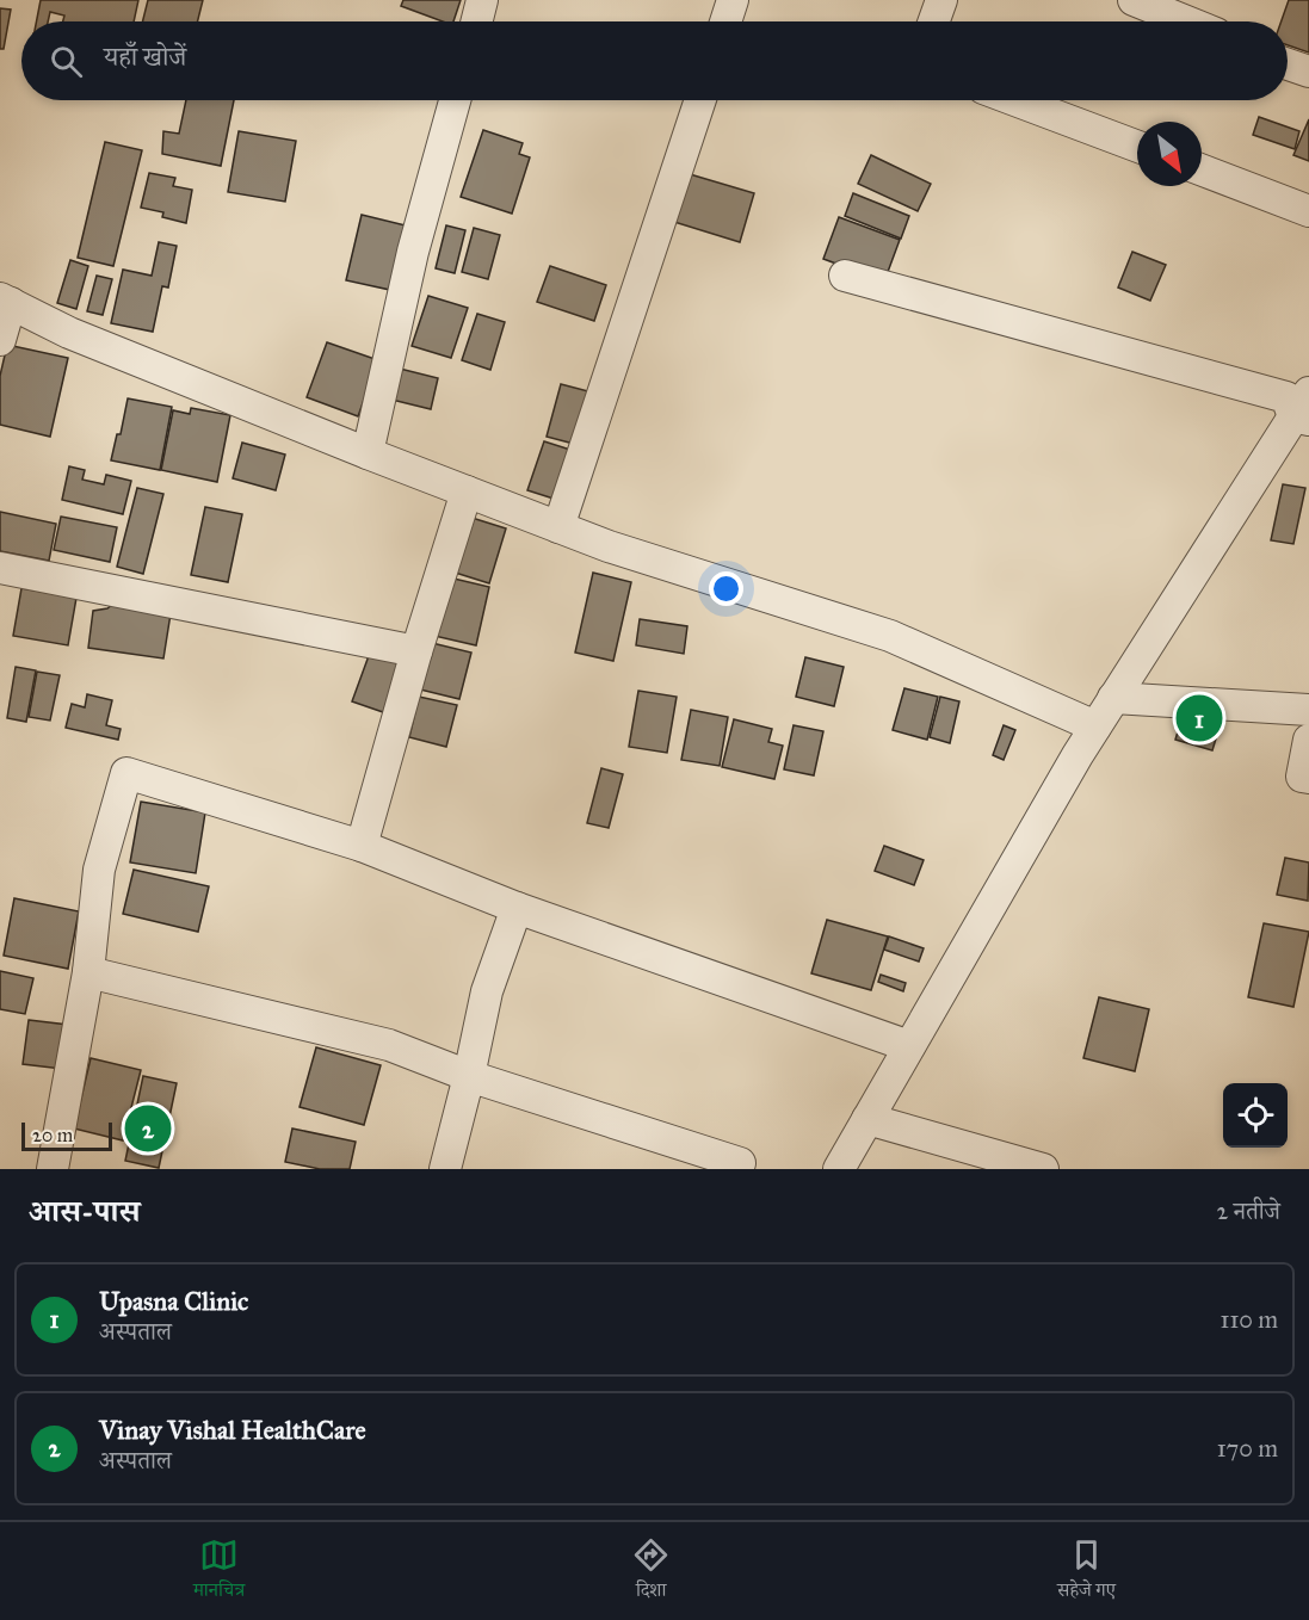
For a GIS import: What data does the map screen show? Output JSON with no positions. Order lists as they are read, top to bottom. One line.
{"scale_bar":"20 m","north":"bottom right","page":{"search":"यहाँ खोजें","pins":["1","2"],"scale":"20 m","heading":["आस-पास","2 नतीजे"],"list":[{"mark":"1","name":"Upasna Clinic","note":"अस्पताल","value":"110 m"},{"mark":"2","name":"Vinay Vishal HealthCare","note":"अस्पताल","value":"170 m"}],"nav":["मानचित्र","दिशा","सहेजे गए"]}}
